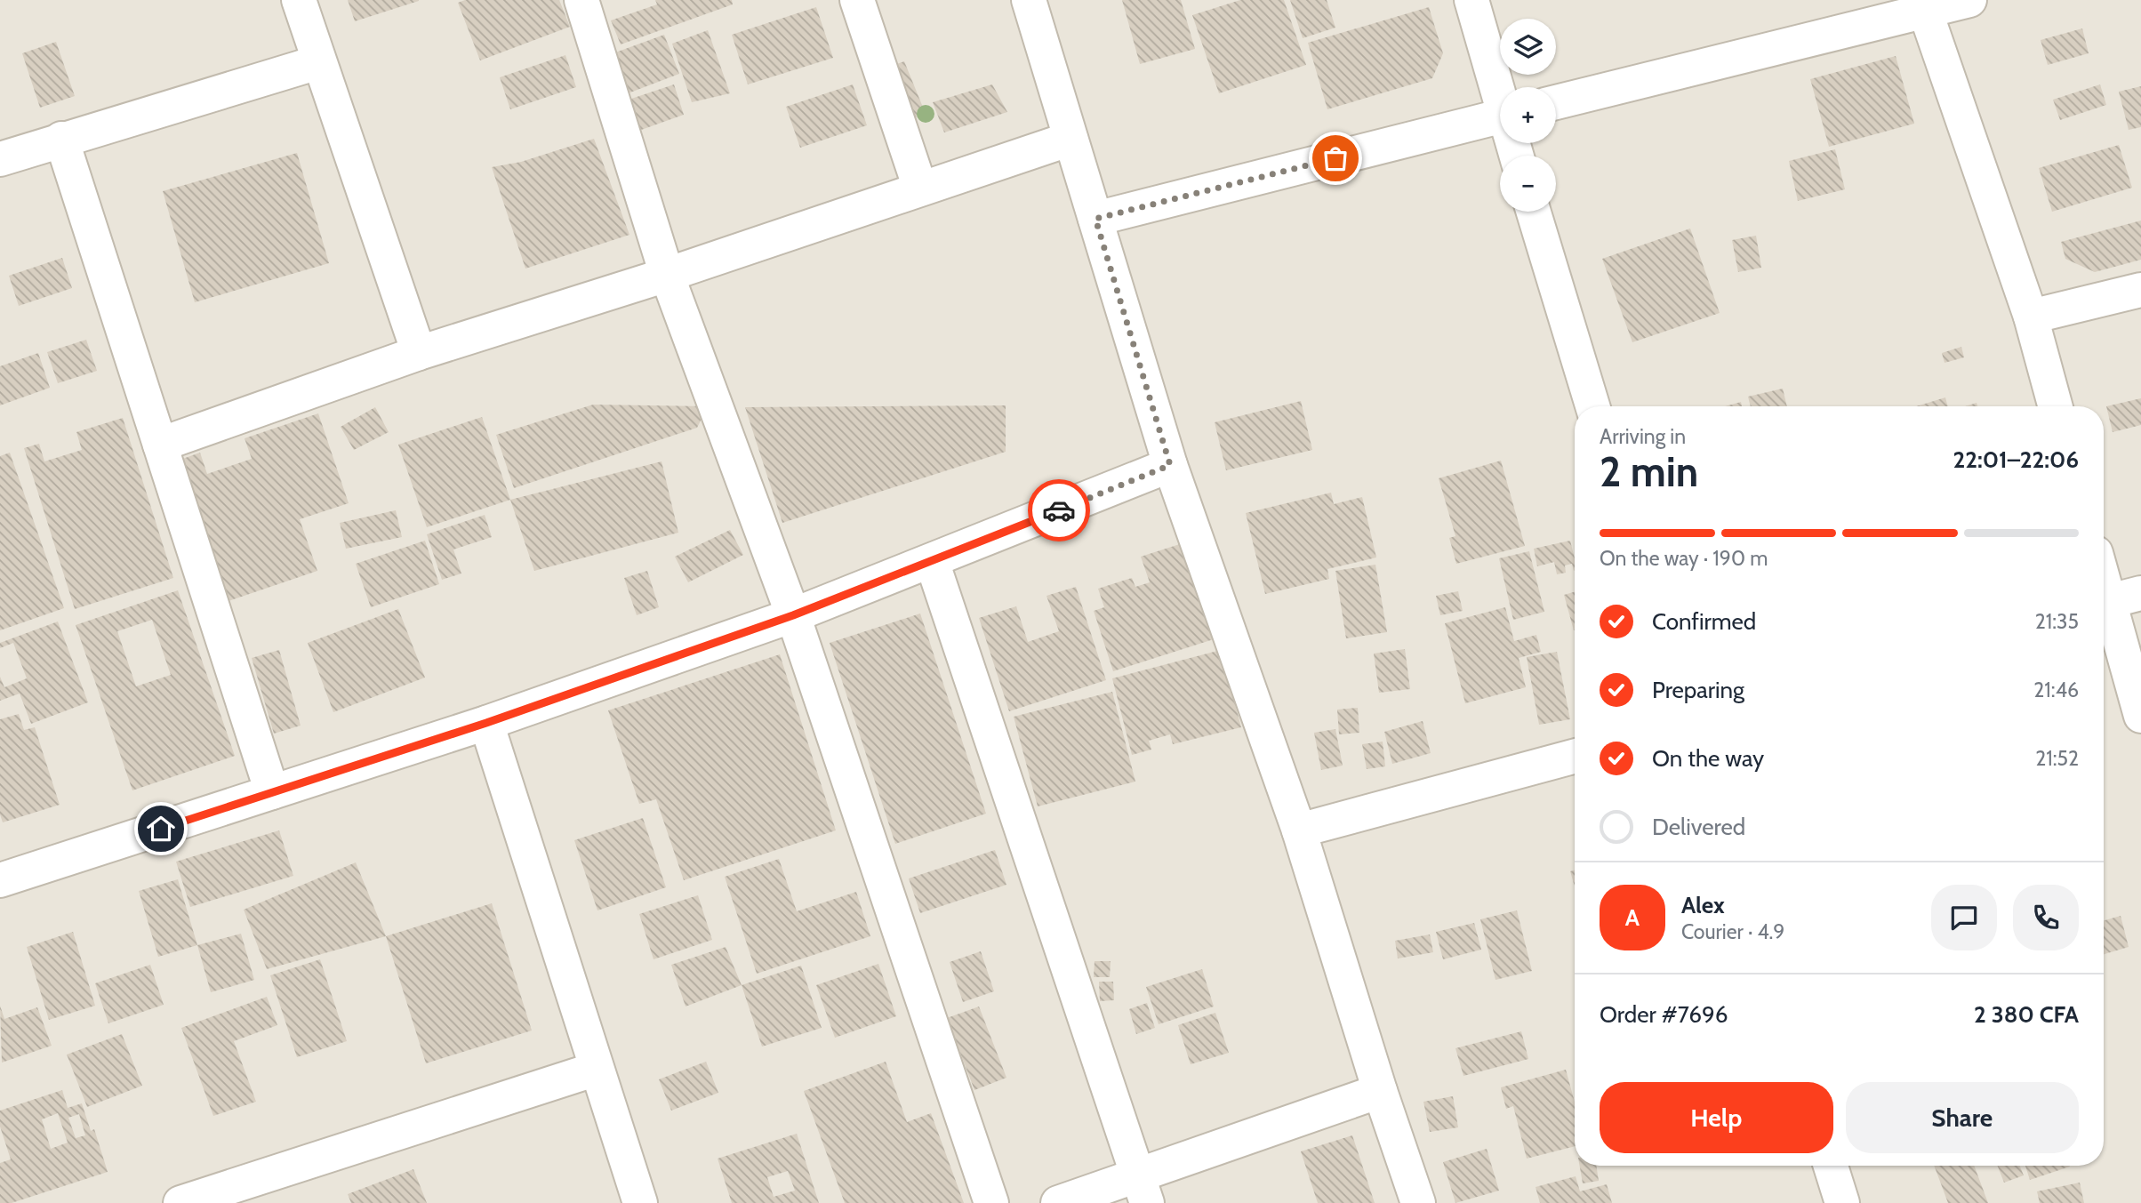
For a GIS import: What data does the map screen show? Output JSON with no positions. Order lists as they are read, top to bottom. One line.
{"page":{"map_buttons":["+","−"],"heading":["2 min","Arriving in","22:01–22:06"],"panel":["Alex","Courier · 4.9","Order #7696","2 380 CFA"],"bar":"On the way · 190 m","list":[["Confirmed","21:35"],["Preparing","21:46"],["On the way","21:52"],"Delivered"],"round":"A","buttons":["Help","Share"]}}
